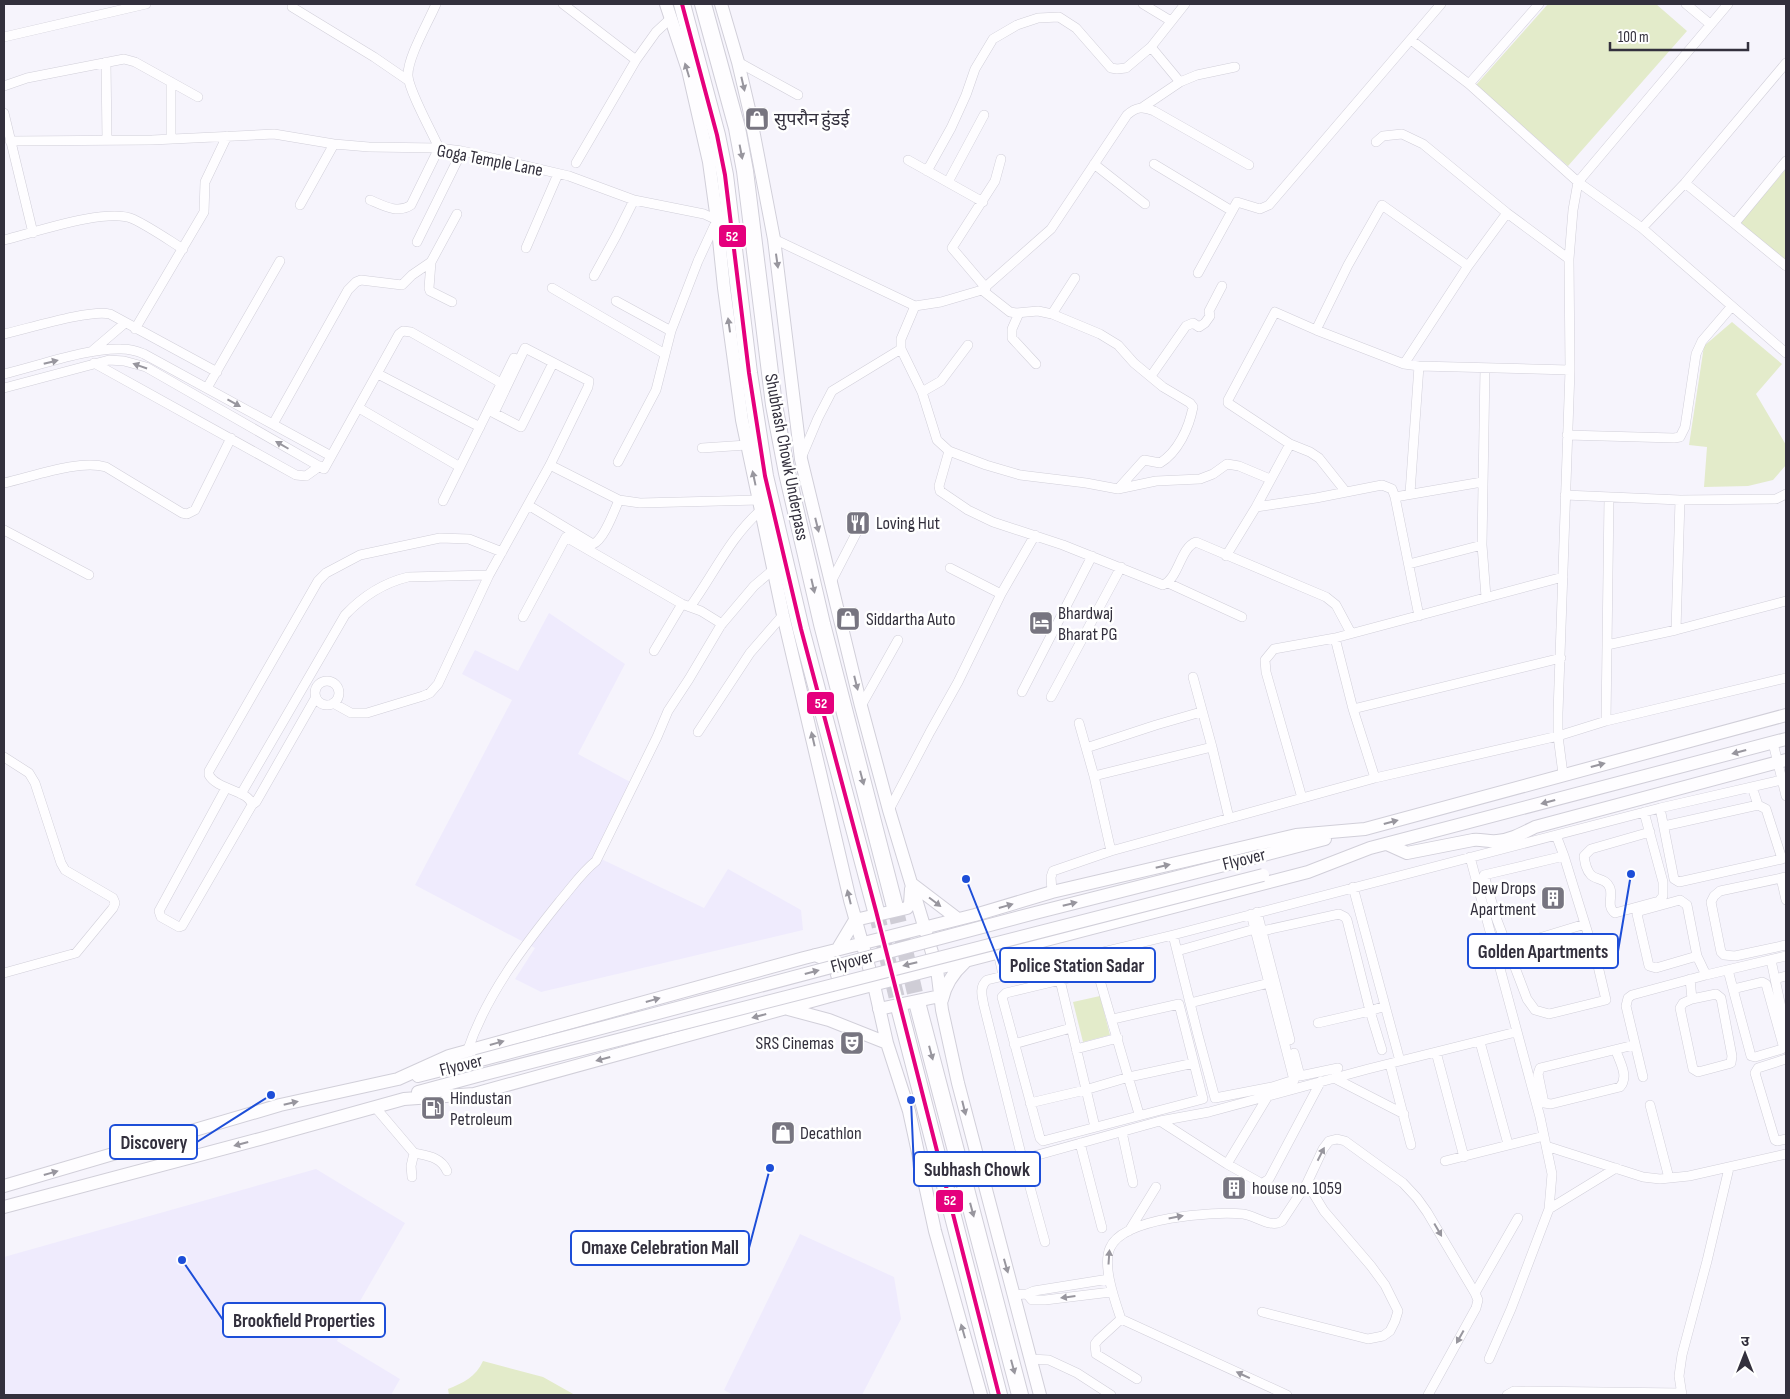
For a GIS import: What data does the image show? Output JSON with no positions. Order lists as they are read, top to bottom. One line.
{"streets":{"highway":["Shubhash Chowk Underpass"],"main road":["Flyover"],"street":["Goga Temple Lane"]},"places":{"shop":["सुपरौन हुंडई","Siddartha Auto","Decathlon"],"restaurant":["Loving Hut"],"hotel":["Bhardwaj Bharat PG"],"other":["Golden Apartments","Police Station Sadar","Discovery","Subhash Chowk","Omaxe Celebration Mall","Brookfield Properties"],"building":["Dew Drops Apartment","house no. 1059"],"theatre":["SRS Cinemas"],"fuel station":["Hindustan Petroleum"]},"lines":["transit line 52"],"scale_bar":"100 m","north":"top"}
